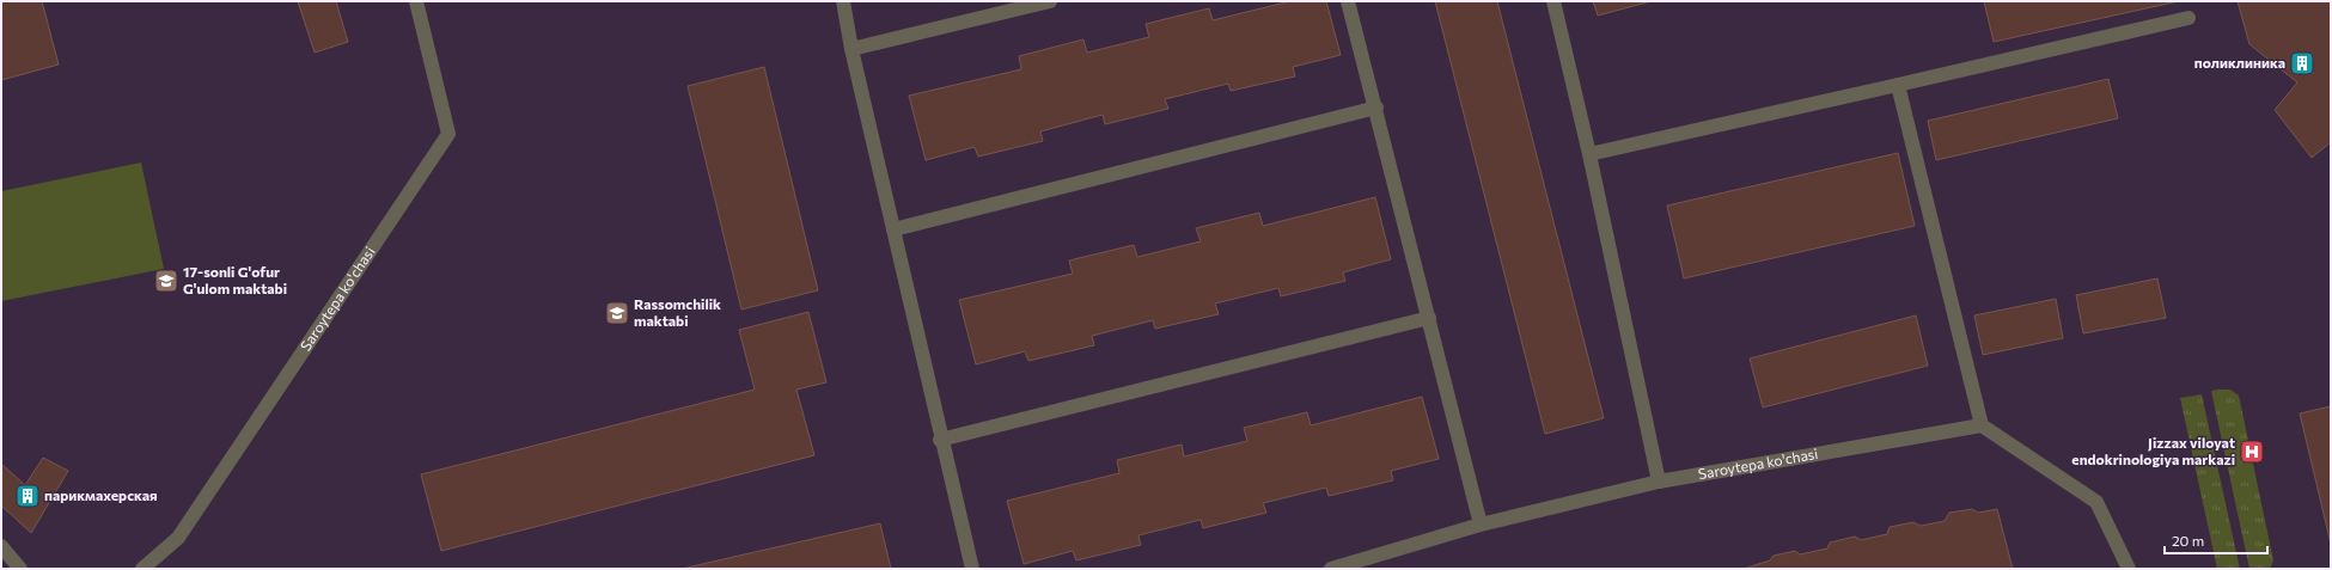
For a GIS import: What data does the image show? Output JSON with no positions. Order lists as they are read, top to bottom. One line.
{"streets":{"lane":["Saroytepa ko'chasi"]},"places":{"building":["поликлиника","парикмахерская"],"school or university":["17-sonli G'ofur G'ulom maktabi","Rassomchilik maktabi"],"hospital":["Jizzax viloyat endokrinologiya markazi"]},"scale_bar":"20 m"}
